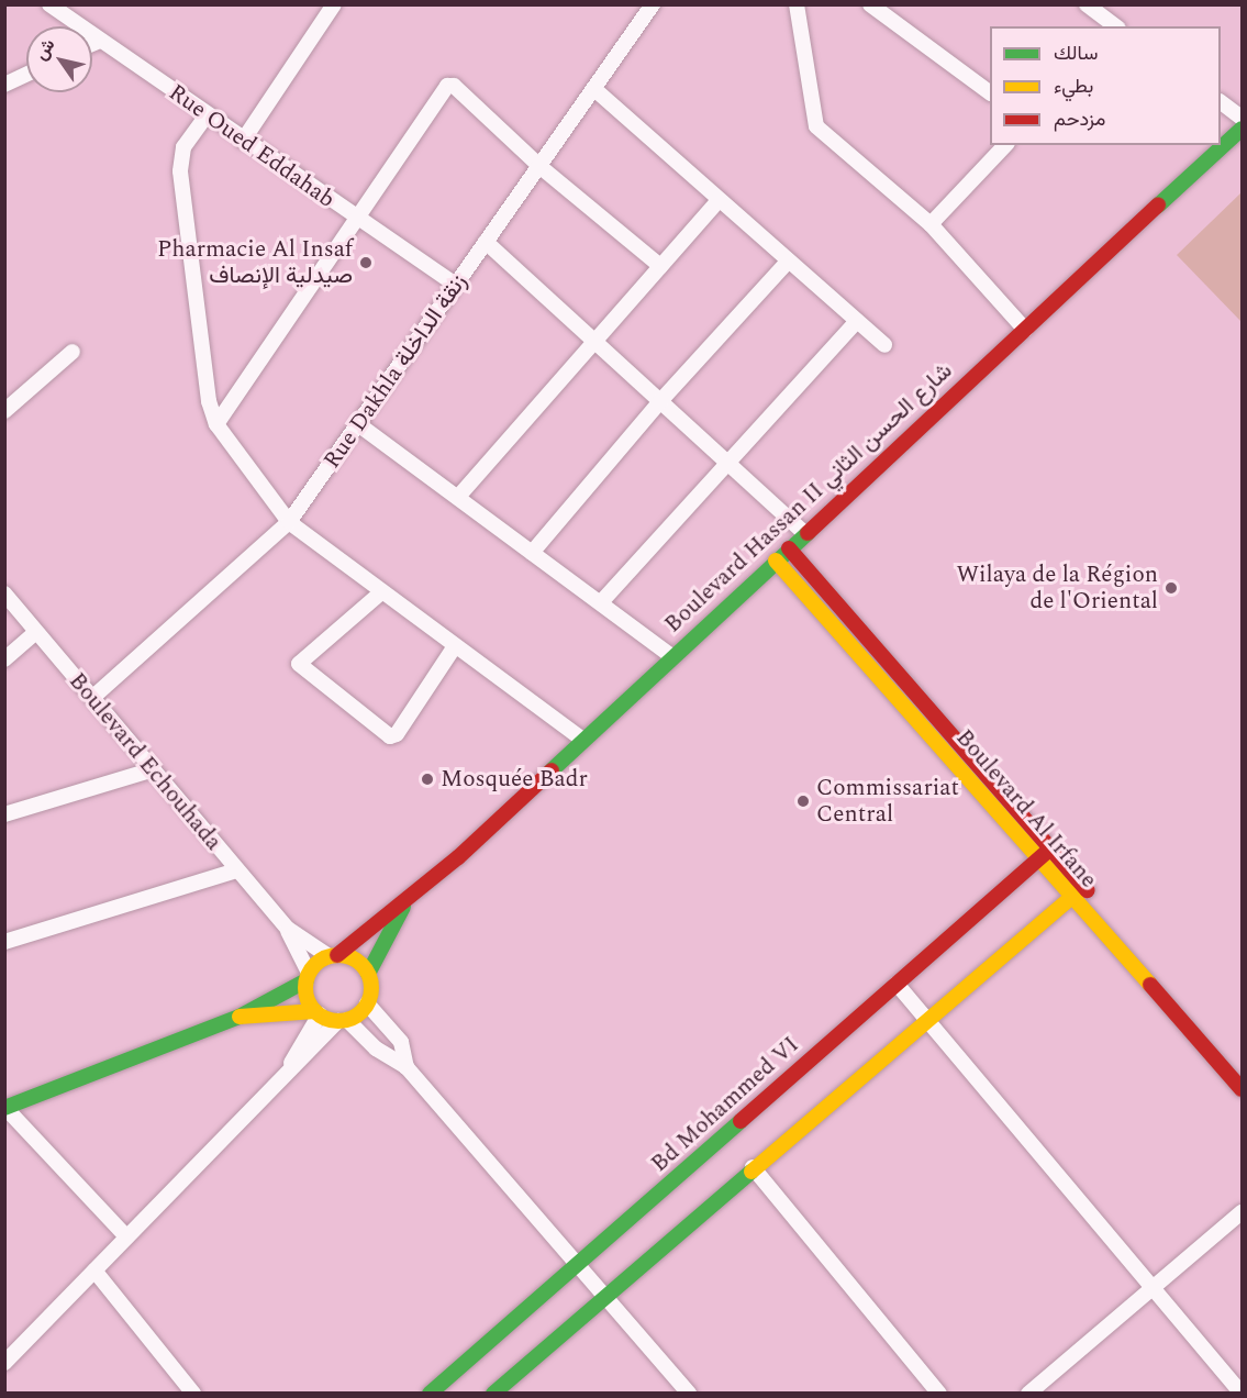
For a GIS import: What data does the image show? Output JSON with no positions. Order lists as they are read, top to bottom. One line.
{"streets":{"street":["Rue Oued Eddahab","Rue Dakhla زنقة الداخلة","Boulevard Hassan II شارع الحسن الثاني","Boulevard Echouhada","Boulevard Al Irfane","Bd Mohammed VI"]},"crossings":[["Rue Oued Eddahab","Rue Dakhla زنقة الداخلة"],["Rue Dakhla زنقة الداخلة","Boulevard Echouhada"],["Boulevard Hassan II شارع الحسن الثاني","Boulevard Echouhada"],["Boulevard Hassan II شارع الحسن الثاني","Boulevard Al Irfane"],["Boulevard Al Irfane","Bd Mohammed VI"]],"places":["Pharmacie Al Insaf صيدلية الإنصاف","Wilaya de la Région de l'Oriental","Mosquée Badr","Commissariat Central"],"legend":["سالك","بطيء","مزدحم"],"north":"top left"}
